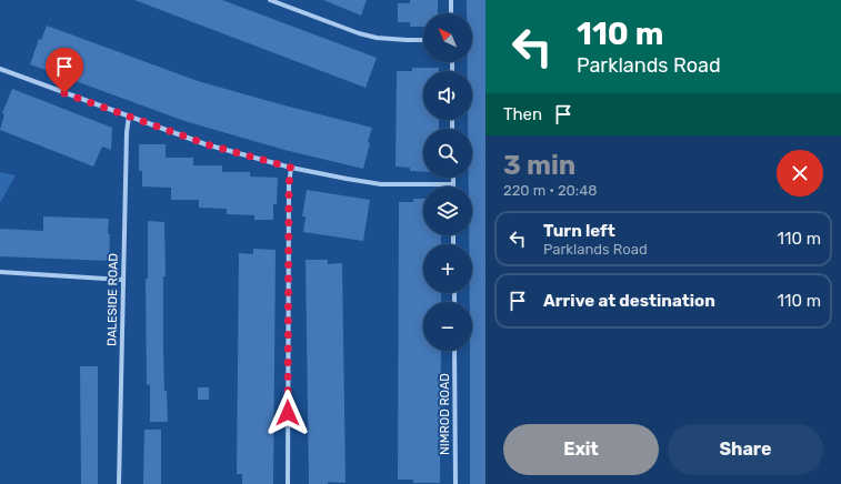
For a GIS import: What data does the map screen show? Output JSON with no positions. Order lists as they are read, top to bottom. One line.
{"streets":{"street":["DALESIDE ROAD","NIMROD ROAD"]},"north":"top left","page":{"turn":["110 m","Parklands Road"],"map_buttons":["+","−"],"then":"Then","heading":["3 min","220 m · 20:48"],"list":[{"name":"Turn left","note":"Parklands Road","value":"110 m"},{"name":"Arrive at destination","value":"110 m"}],"buttons":["Exit","Share"]}}
